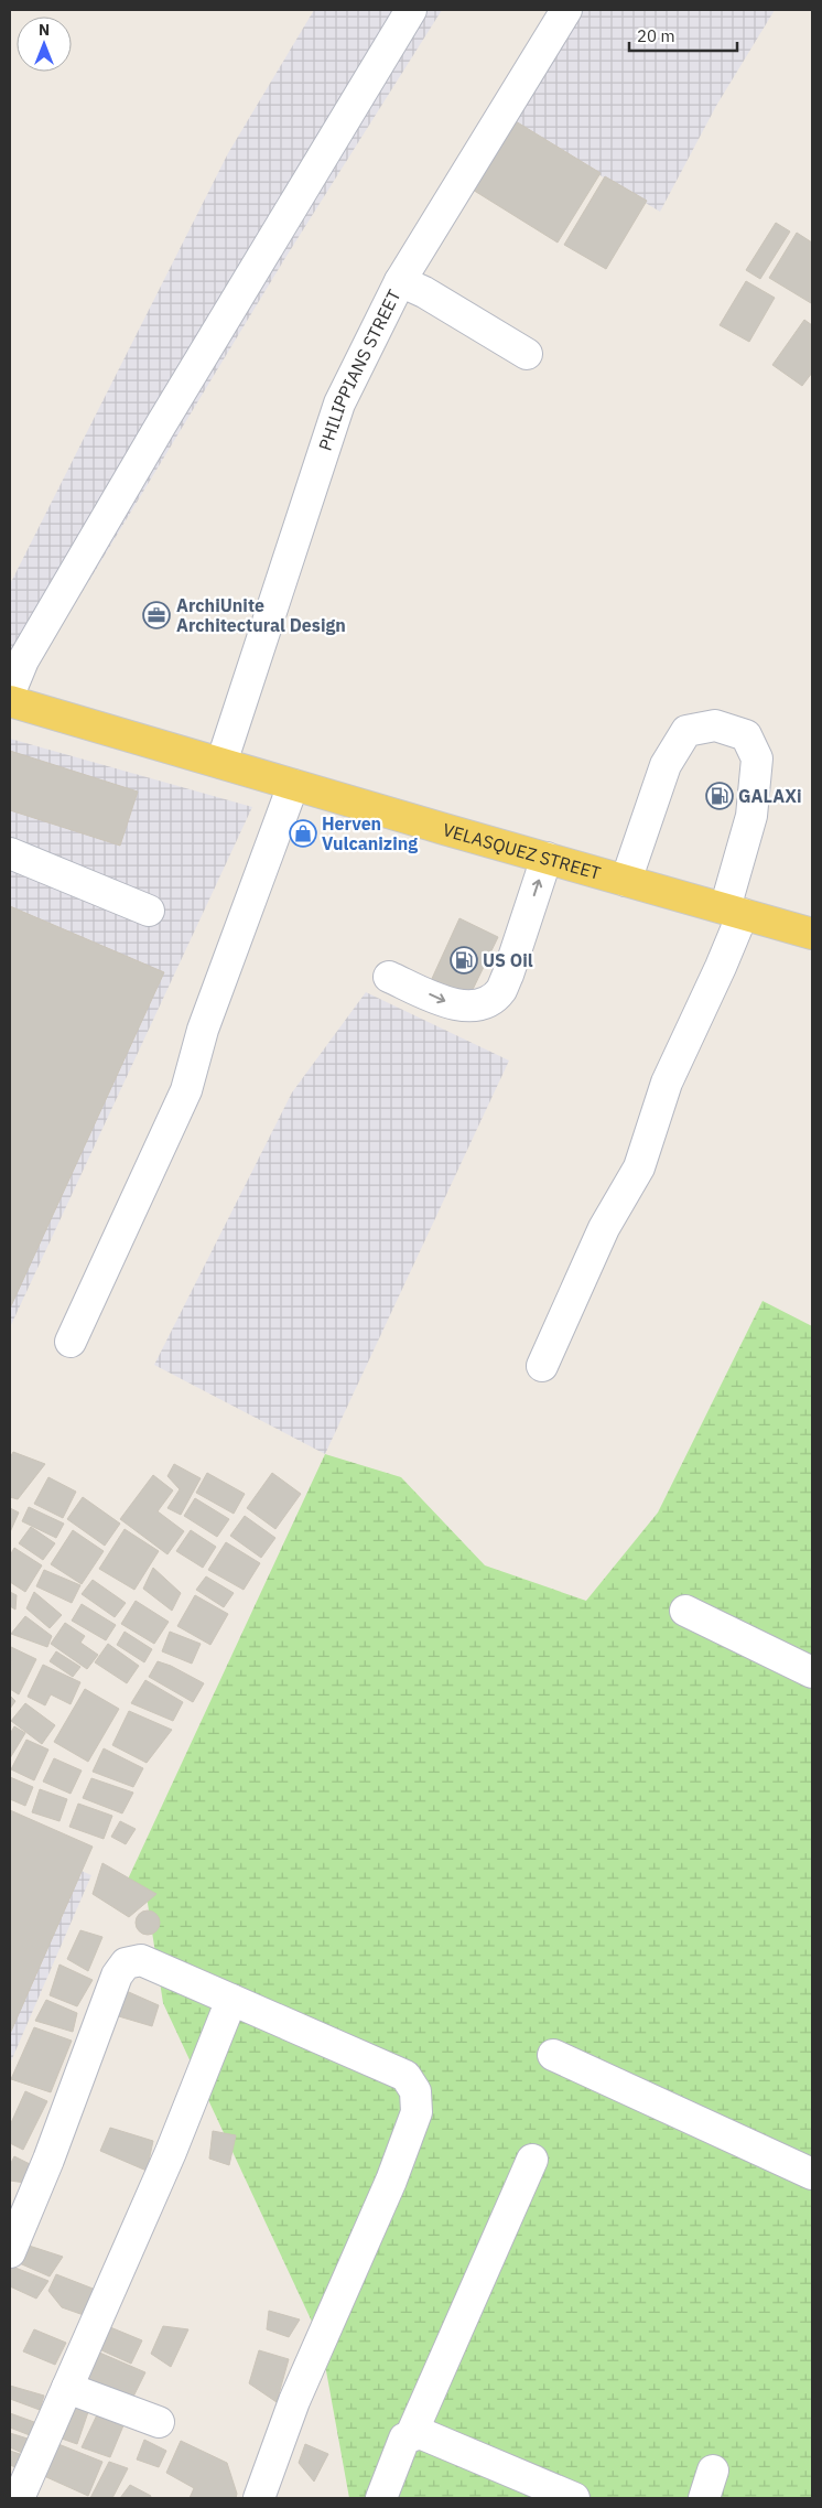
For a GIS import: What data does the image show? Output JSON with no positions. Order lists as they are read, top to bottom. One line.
{"streets":{"main road":["VELASQUEZ STREET"],"street":["PHILIPPIANS STREET"]},"crossings":[["PHILIPPIANS STREET","VELASQUEZ STREET"]],"places":{"office":["ArchiUnite Architectural Design"],"fuel station":["GALAXi","US Oil"],"shop":["Herven Vulcanizing"]},"scale_bar":"20 m","north":"top"}
